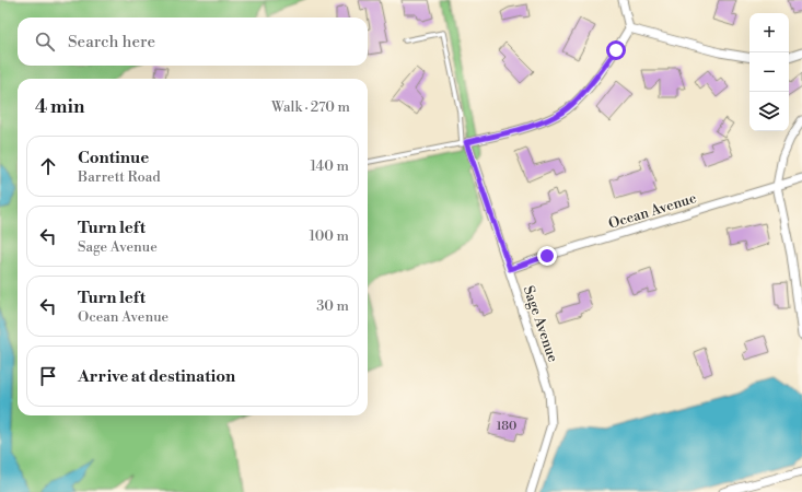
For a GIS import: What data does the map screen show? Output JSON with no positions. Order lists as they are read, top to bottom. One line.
{"streets":{"street":["Ocean Avenue","Sage Avenue"]},"crossings":[["Ocean Avenue","Sage Avenue"]],"house_numbers":["180"],"page":{"map_buttons":["+","−"],"search":"Search here","heading":["4 min","Walk · 270 m"],"list":[["Continue","Barrett Road","140 m"],["Turn left","Sage Avenue","100 m"],["Turn left","Ocean Avenue","30 m"],"Arrive at destination"]}}
